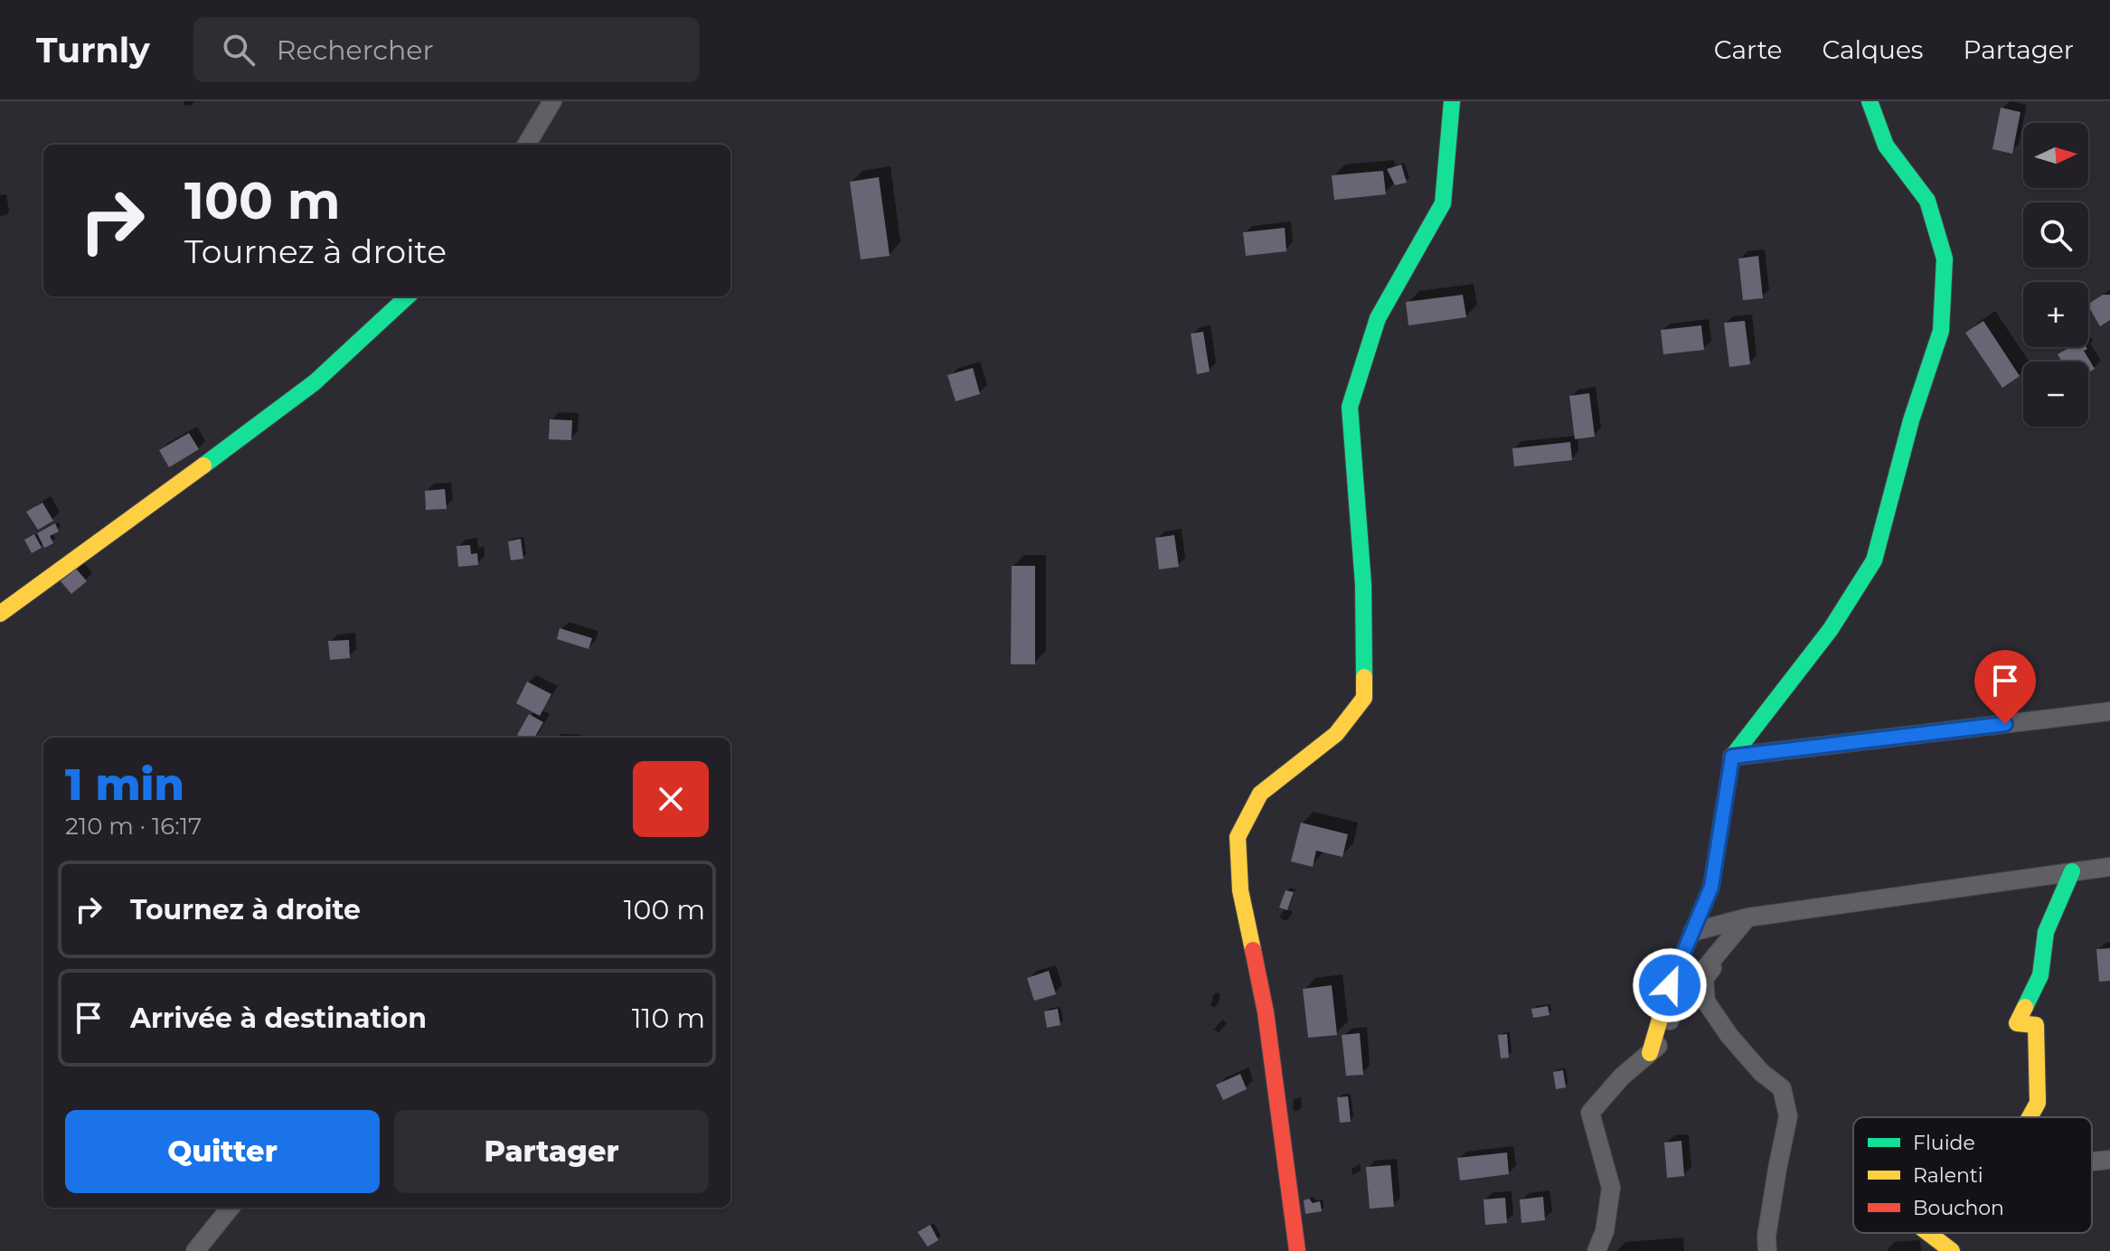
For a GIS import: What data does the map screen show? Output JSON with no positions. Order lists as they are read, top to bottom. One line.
{"legend":["Fluide","Ralenti","Bouchon"],"north":"right","page":{"header":"Turnly","search":"Rechercher","nav":["Carte","Calques","Partager"],"map_buttons":["+","−"],"turn":["100 m","Tournez à droite"],"heading":["1 min","210 m · 16:17"],"list":[{"name":"Tournez à droite","value":"100 m"},{"name":"Arrivée à destination","value":"110 m"}],"buttons":["Quitter","Partager"]}}
